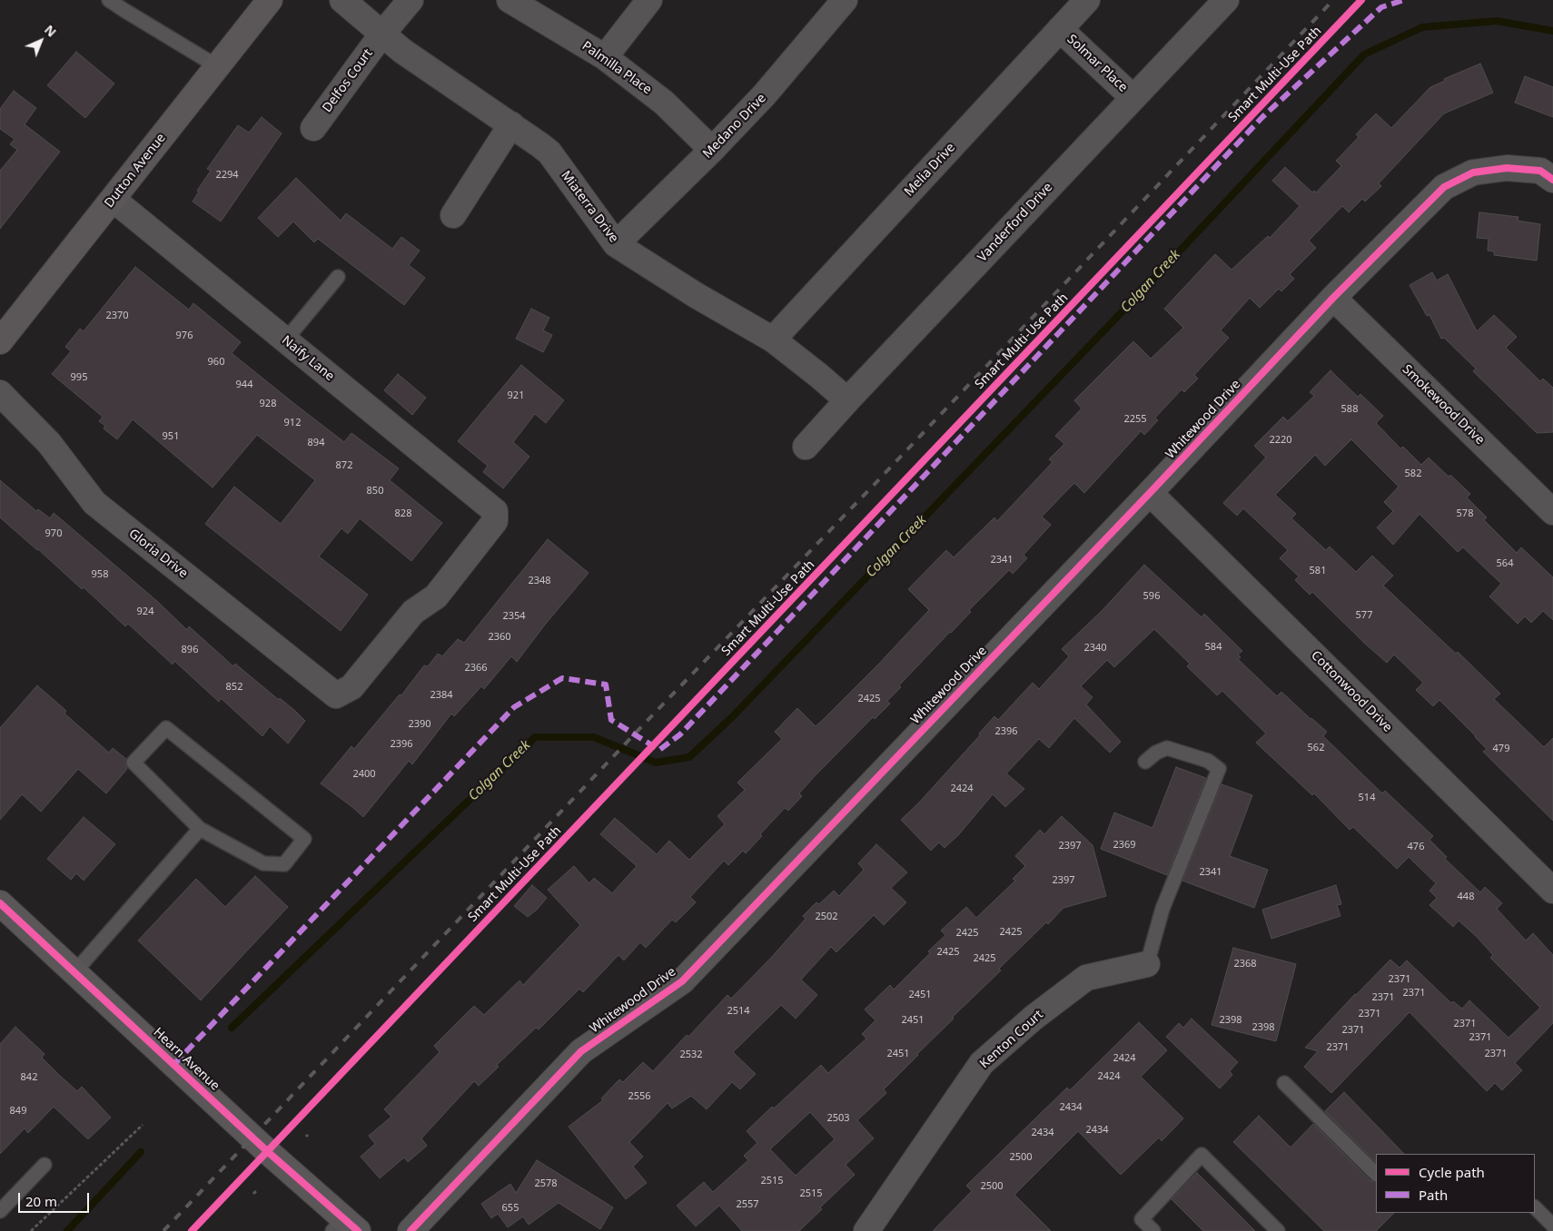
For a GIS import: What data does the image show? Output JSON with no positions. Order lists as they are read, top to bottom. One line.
{"streets":{"main road":["Dutton Avenue","Hearn Avenue"],"street":["Solmar Place","Palmilla Place","Delfos Court","Medano Drive","Melia Drive","Miaterra Drive","Vanderford Drive","Naify Lane","Smokewood Drive","Whitewood Drive","Gloria Drive","Cottonwood Drive","Kenton Court"],"cycle path":["Smart Multi-Use Path"]},"crossings":[["Solmar Place","Melia Drive"],["Solmar Place","Vanderford Drive"],["Palmilla Place","Medano Drive"],["Delfos Court","Miaterra Drive"],["Medano Drive","Miaterra Drive"],["Melia Drive","Miaterra Drive"],["Dutton Avenue","Naify Lane"],["Miaterra Drive","Vanderford Drive"],["Naify Lane","Gloria Drive"],["Smokewood Drive","Whitewood Drive"],["Whitewood Drive","Cottonwood Drive"]],"water":["Colgan Creek"],"house_numbers":["2294","2370","976","960","995","944","921","928","588","2255","912","951","2220","894","872","582","850","828","578","970","2341","564","581","958","2348","596","924","577","2354","2360","584","2340","896","2366","852","2384","2425","2390","2396","2396","562","479","2400","2424","514","2369","2397","476","2341","2397","448","2502","2425","2425","2425","2425","2368","2371","2371","2451","2371","2514","2371","2451","2398","2371","2398","2371","2371","2371","2451","2371","2532","2424","2424","842","2556","2434","849","2503","2434","2434","2500","2515","2578","2500","2515","2557","655"],"legend":["Cycle path","Path"],"scale_bar":"20 m","north":"top right"}
